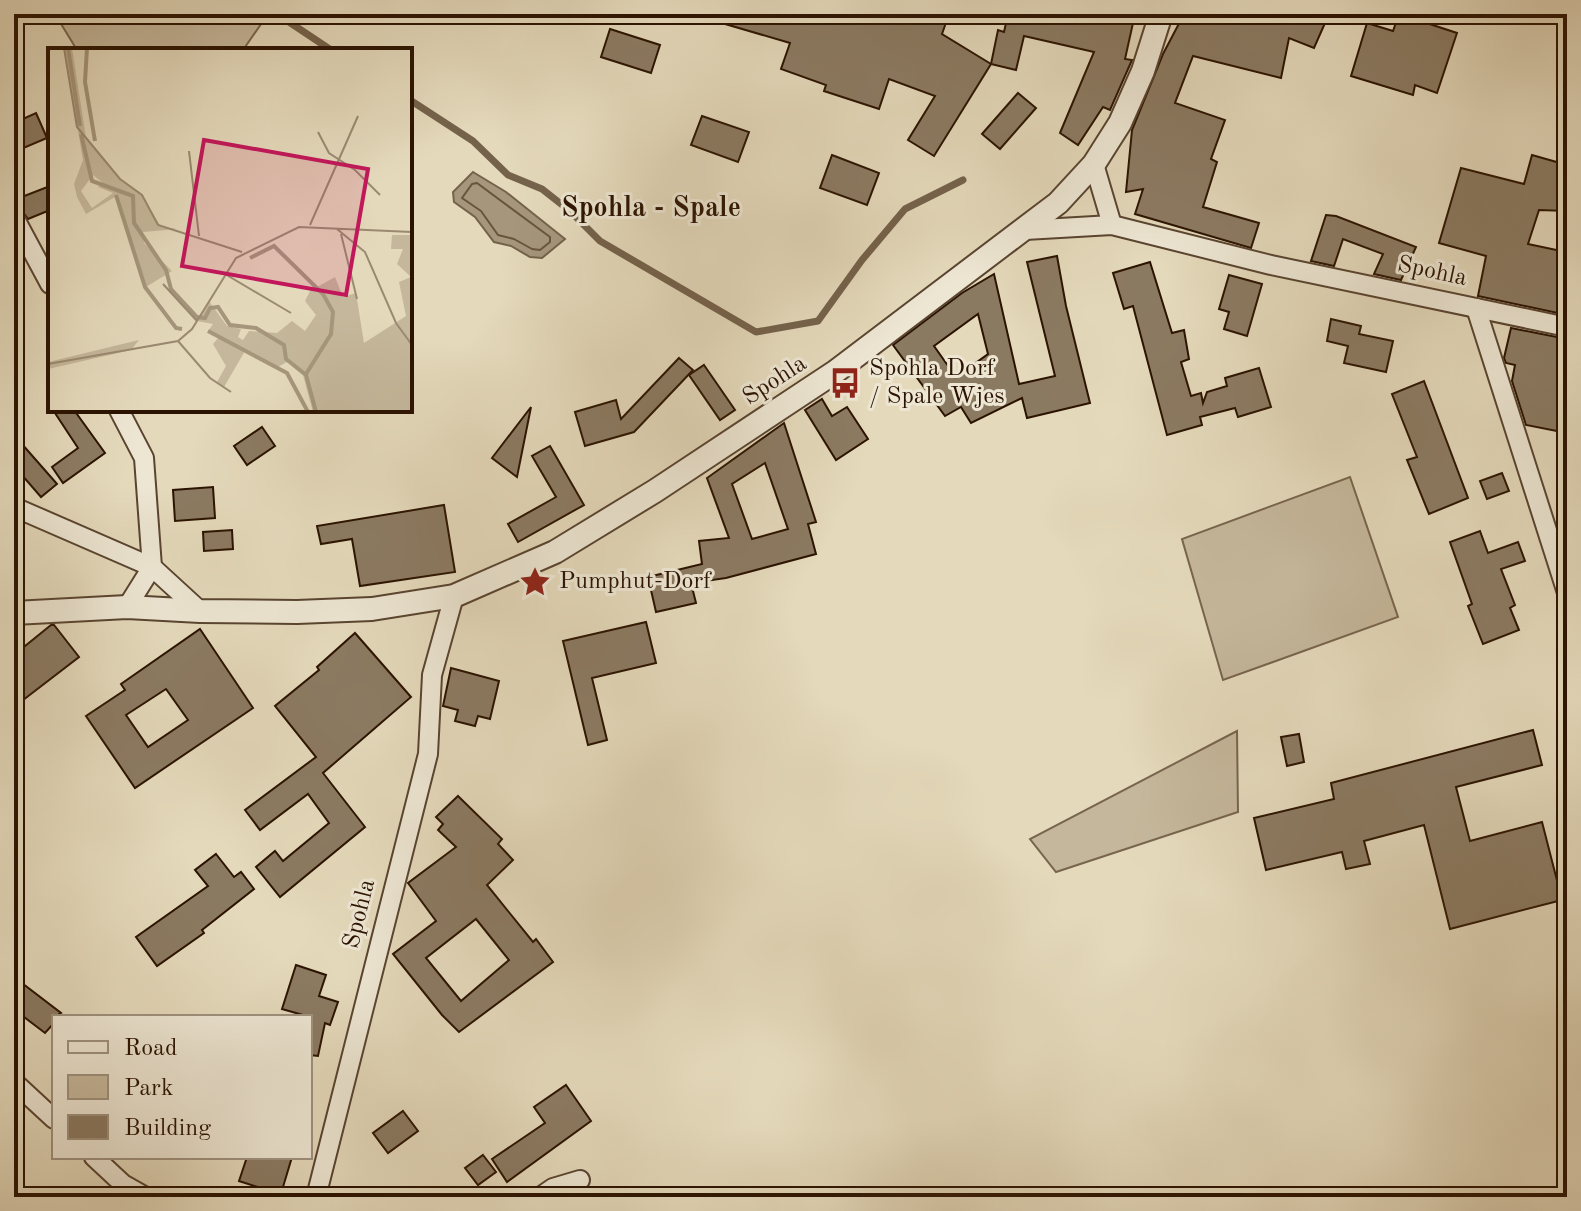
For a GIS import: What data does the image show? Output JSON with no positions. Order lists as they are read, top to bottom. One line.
{"streets":{"street":["Spohla"]},"districts":["Spohla - Spale"],"places":{"bus stop":["Spohla Dorf / Spale Wjes"],"place":["Pumphut-Dorf"]},"legend":["Road","Park","Building"]}
